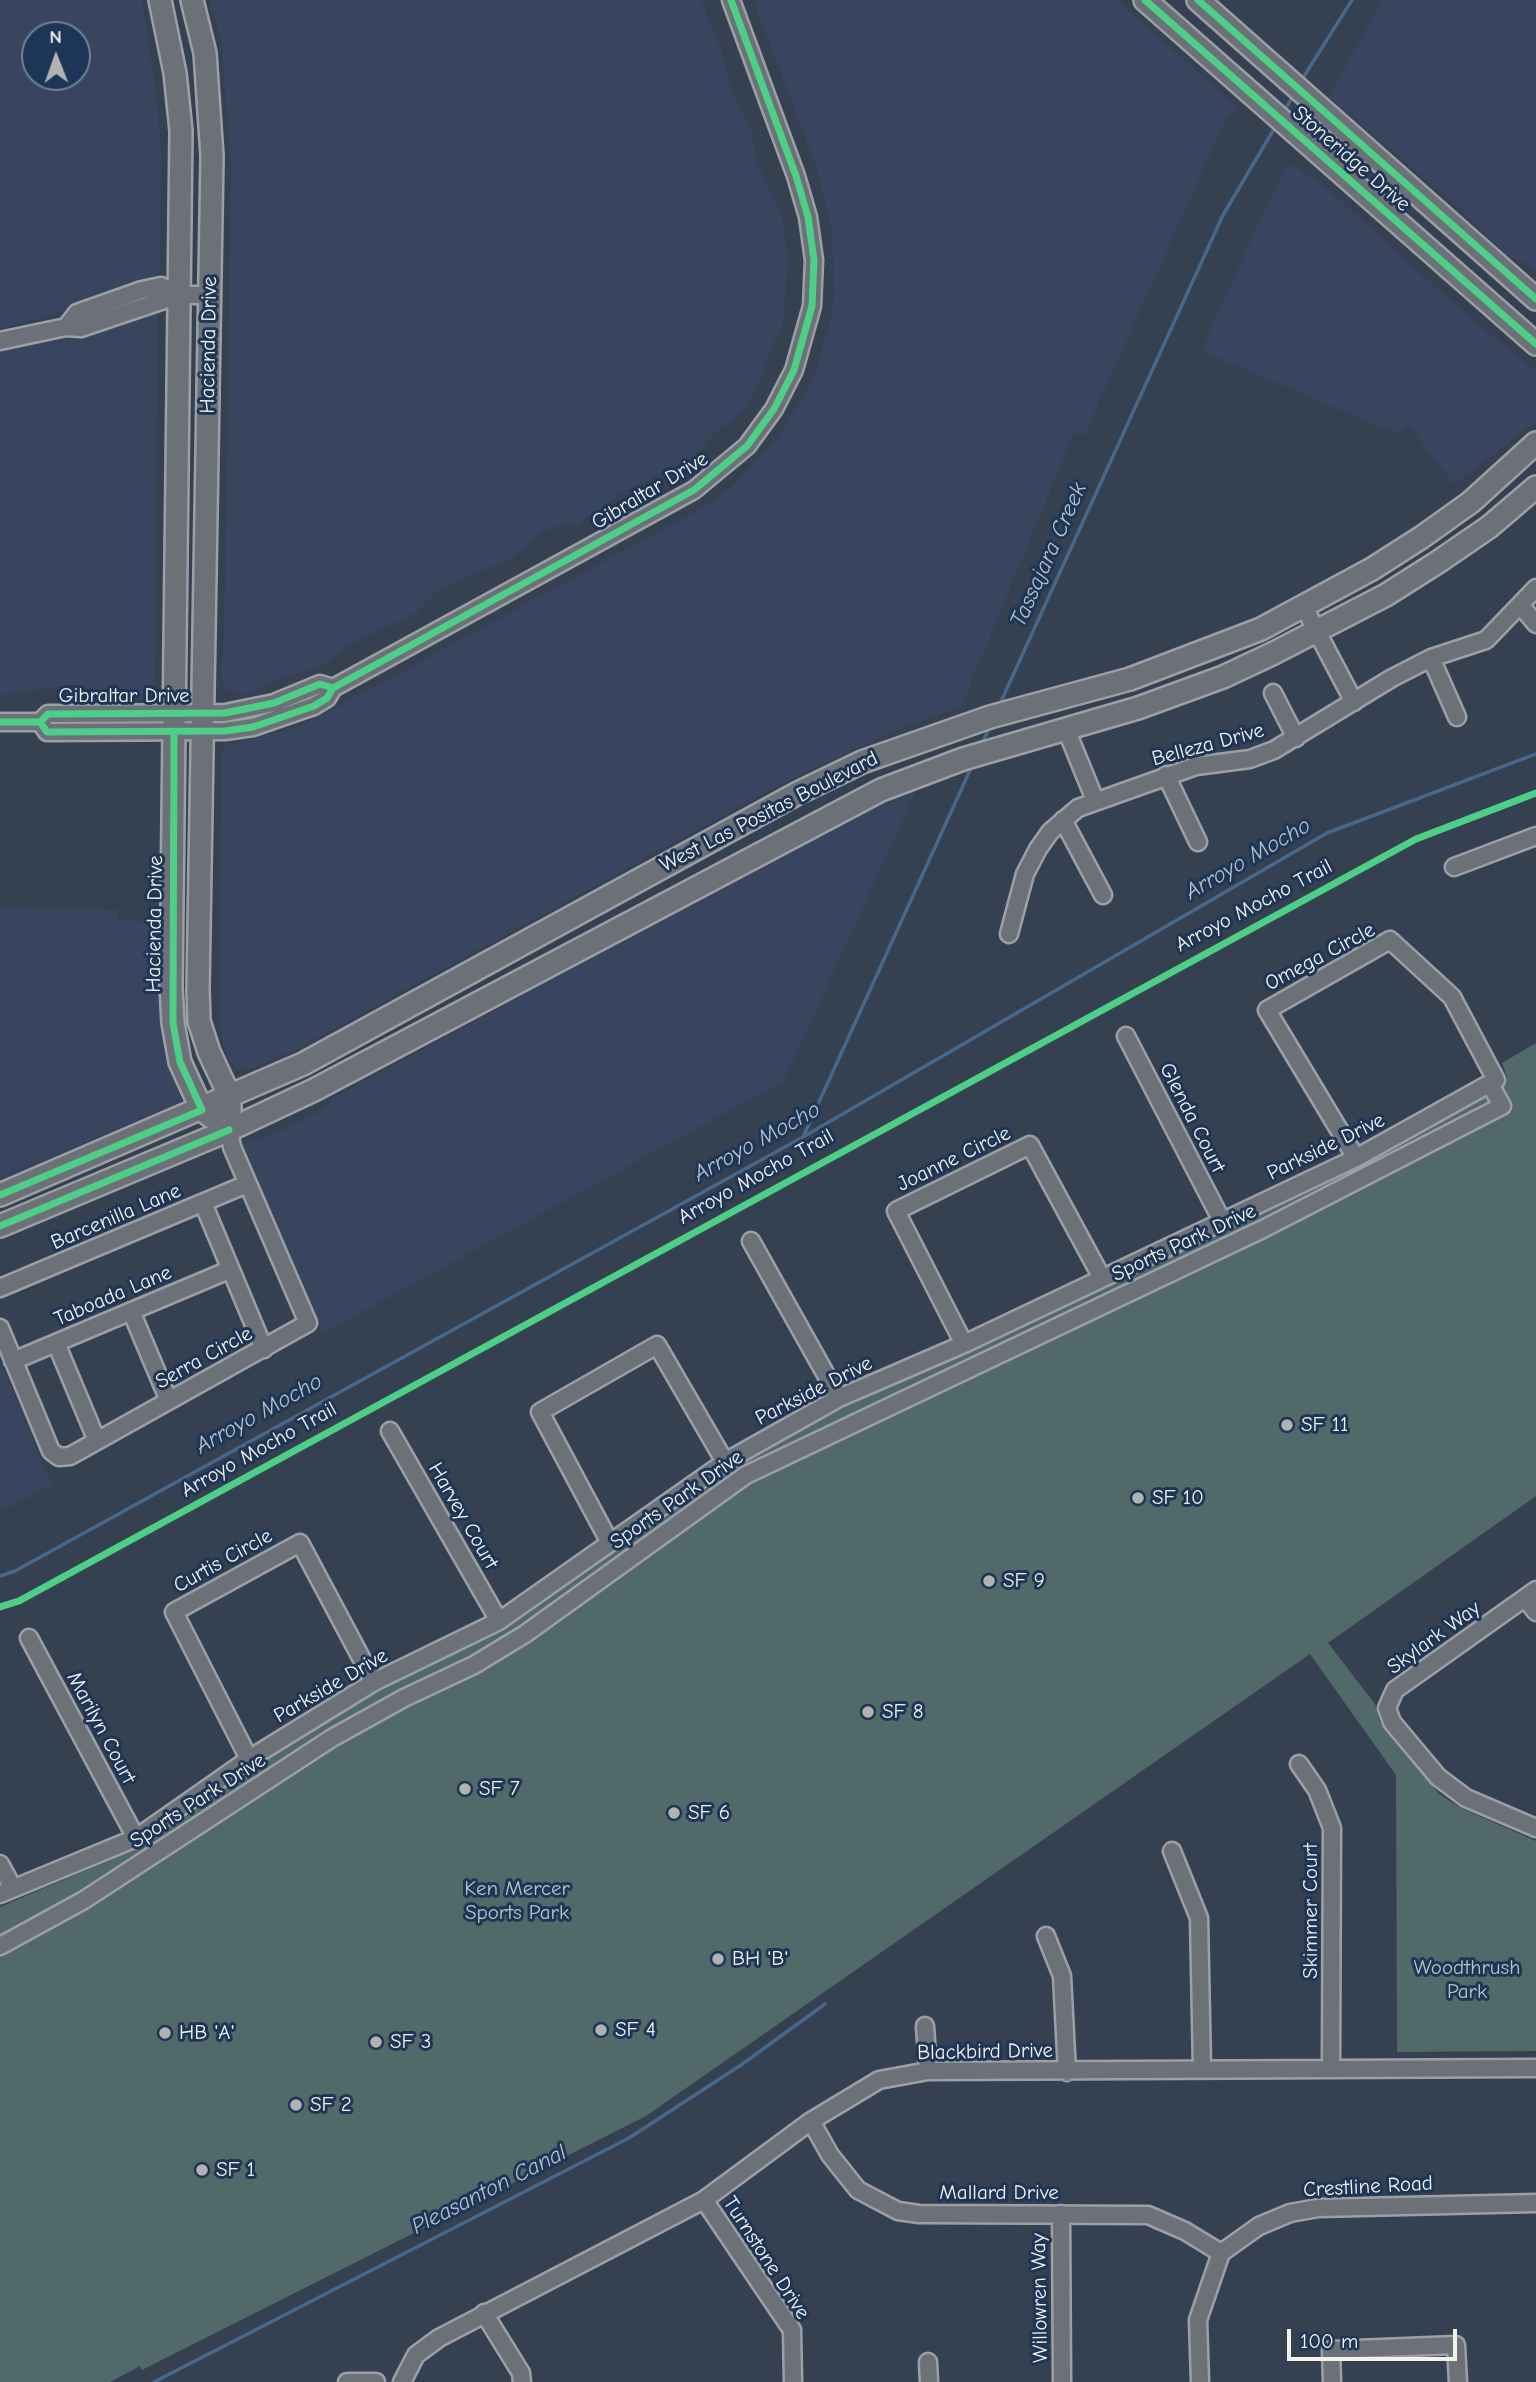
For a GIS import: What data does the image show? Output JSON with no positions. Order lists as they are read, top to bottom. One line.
{"streets":{"main road":["Stoneridge Drive","Hacienda Drive","West Las Positas Boulevard"],"street":["Gibraltar Drive","Belleza Drive","Omega Circle","Glenda Court","Parkside Drive","Joanne Circle","Barcenilla Lane","Sports Park Drive","Taboada Lane","Serra Circle","Harvey Court","Curtis Circle","Skylark Way","Marilyn Court","Skimmer Court","Blackbird Drive","Crestline Road","Mallard Drive","Turnstone Drive","Willowren Way"],"cycle path":["Arroyo Mocho Trail"]},"crossings":[["Hacienda Drive","Gibraltar Drive"],["Hacienda Drive","West Las Positas Boulevard"],["Hacienda Drive","Serra Circle"],["West Las Positas Boulevard","Serra Circle"],["Omega Circle","Parkside Drive"],["Omega Circle","Sports Park Drive"],["Glenda Court","Parkside Drive"],["Parkside Drive","Joanne Circle"],["Parkside Drive","Sports Park Drive"],["Parkside Drive","Harvey Court"],["Parkside Drive","Curtis Circle"],["Parkside Drive","Marilyn Court"],["Barcenilla Lane","Serra Circle"],["Taboada Lane","Serra Circle"],["Skimmer Court","Blackbird Drive"],["Blackbird Drive","Mallard Drive"],["Blackbird Drive","Turnstone Drive"],["Crestline Road","Mallard Drive"],["Mallard Drive","Willowren Way"]],"water":["Tassajara Creek","Arroyo Mocho","Pleasanton Canal"],"parks":["Ken Mercer Sports Park","Woodthrush Park"],"places":["SF 11","SF 10","SF 9","SF 8","SF 7","SF 6","BH 'B'","SF 4","HB 'A'","SF 3","SF 2","SF 1"],"scale_bar":"100 m","north":"top"}
